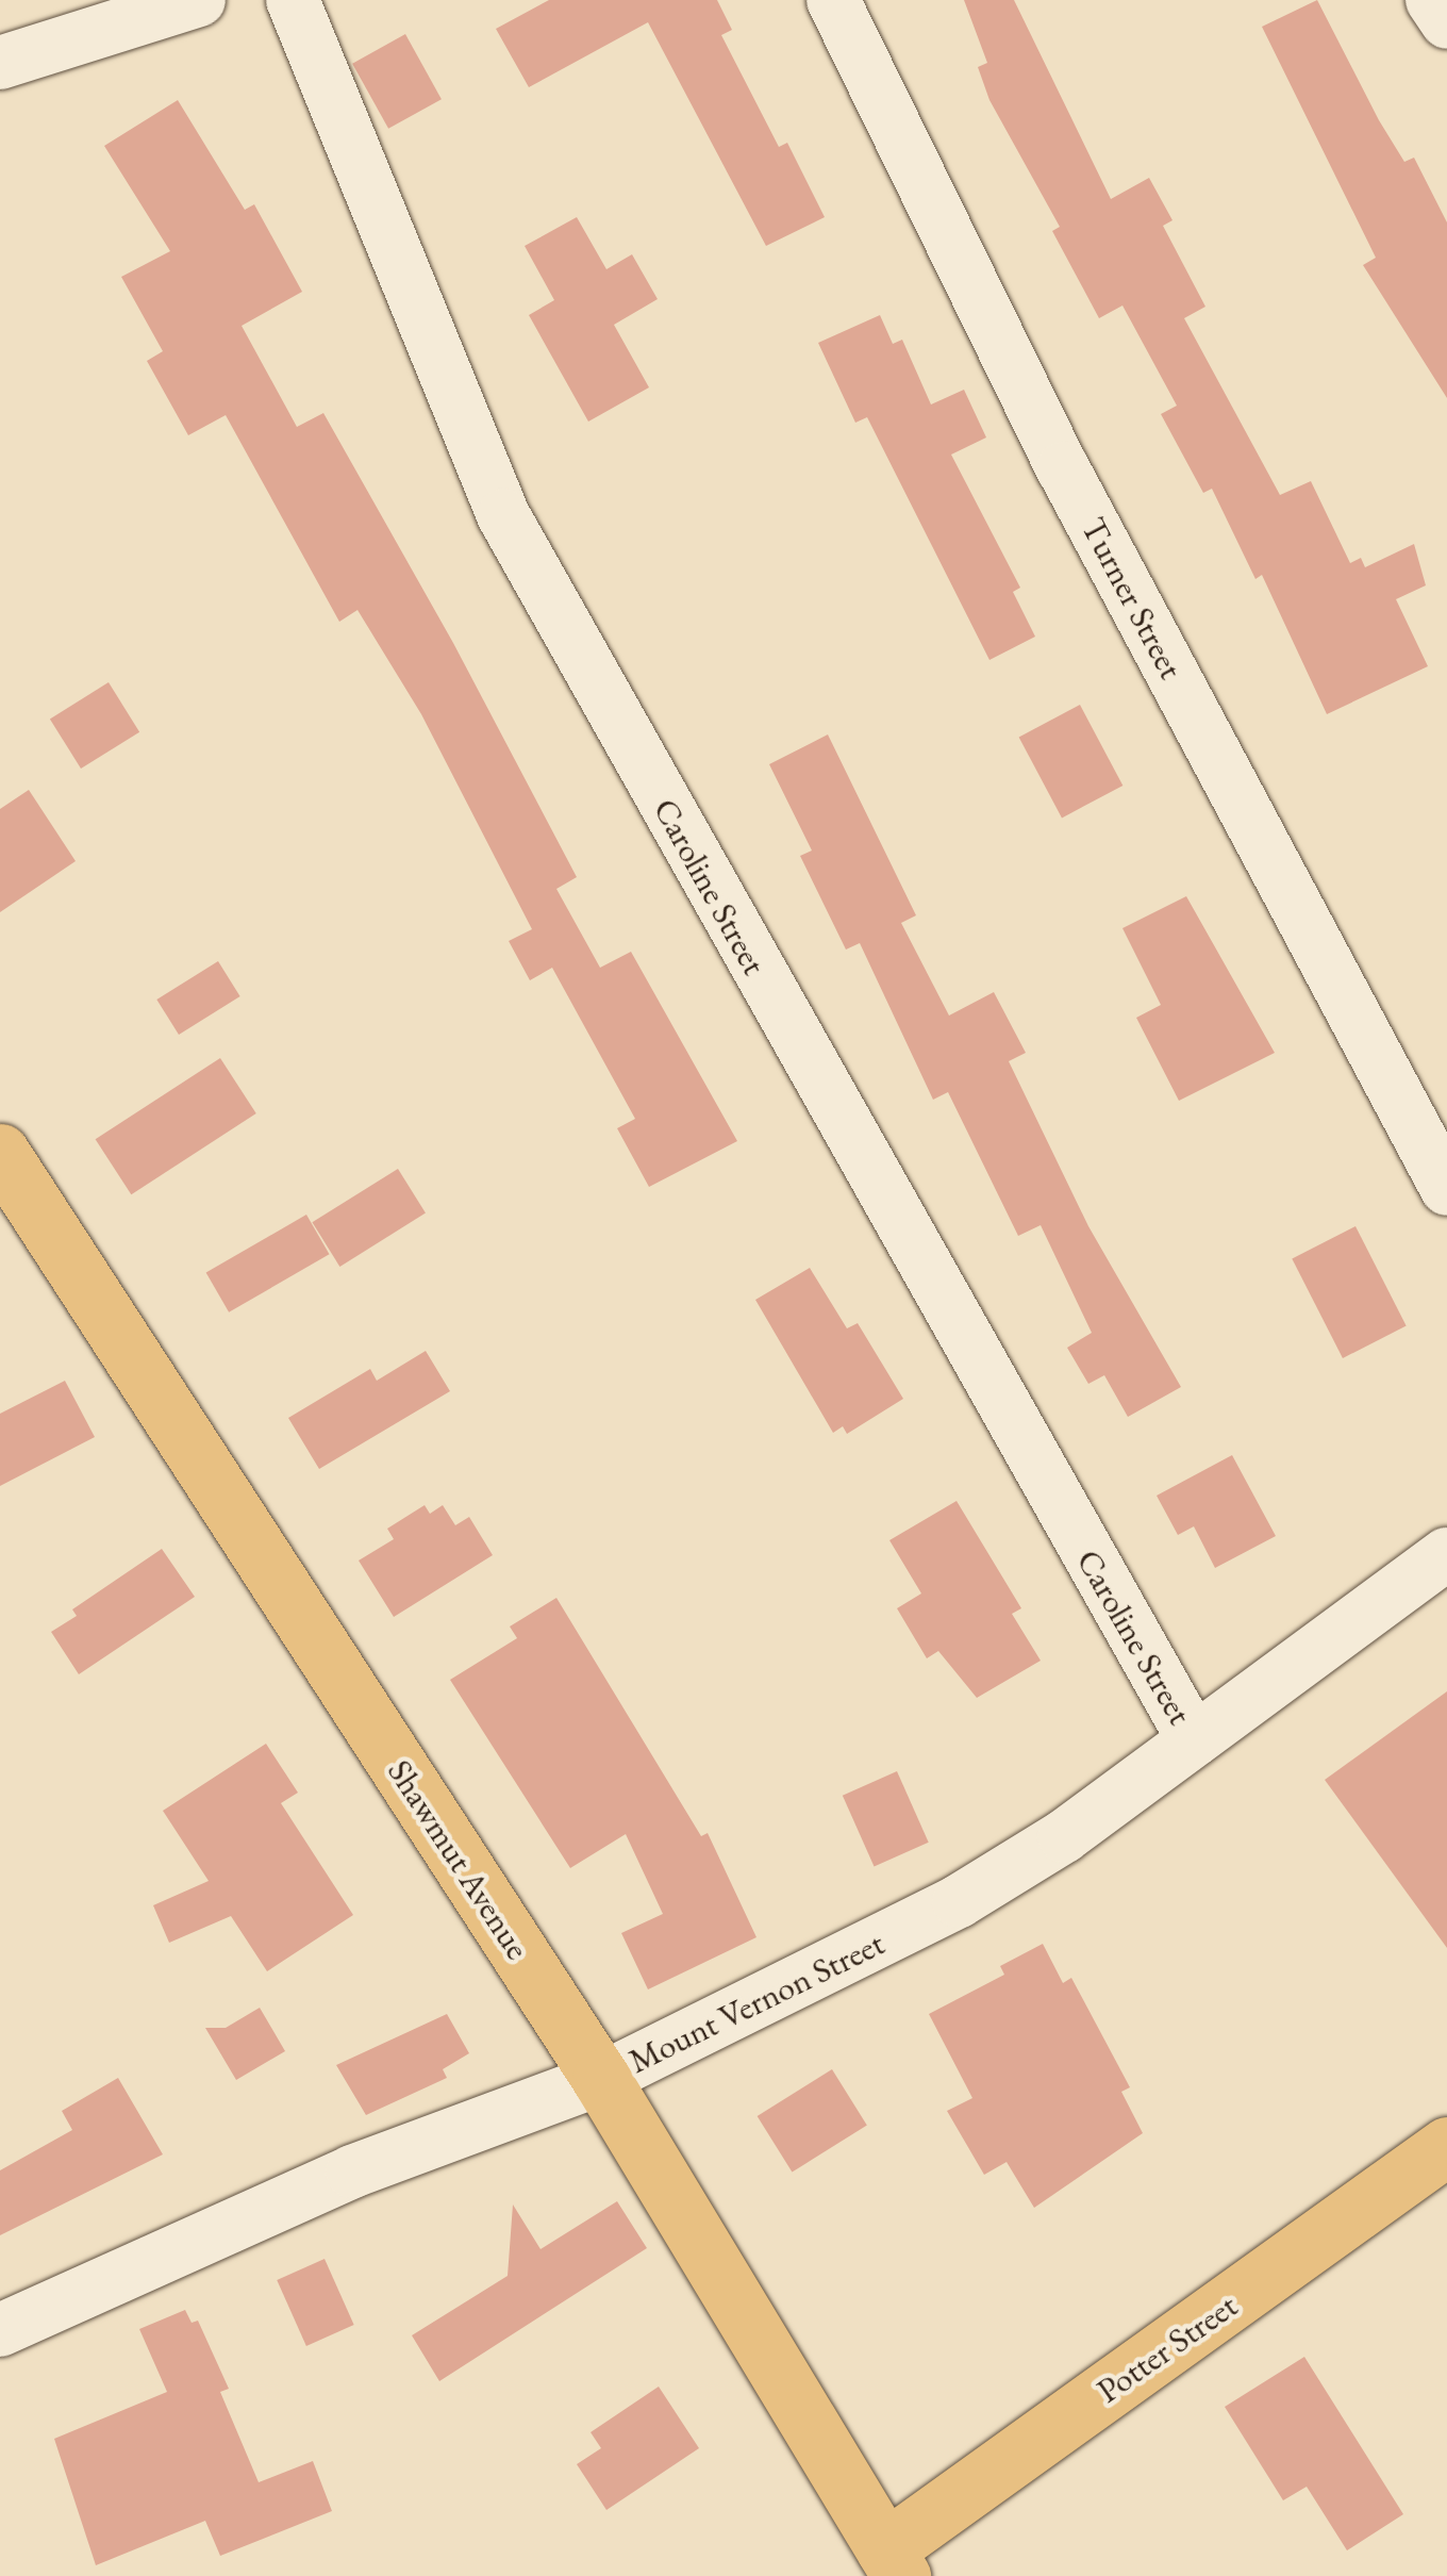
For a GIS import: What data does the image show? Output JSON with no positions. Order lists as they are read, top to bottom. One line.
{"streets":{"main road":["Shawmut Avenue","Potter Street"],"street":["Turner Street","Caroline Street","Mount Vernon Street"]},"crossings":[["Caroline Street","Mount Vernon Street"],["Shawmut Avenue","Mount Vernon Street"],["Shawmut Avenue","Potter Street"]]}
